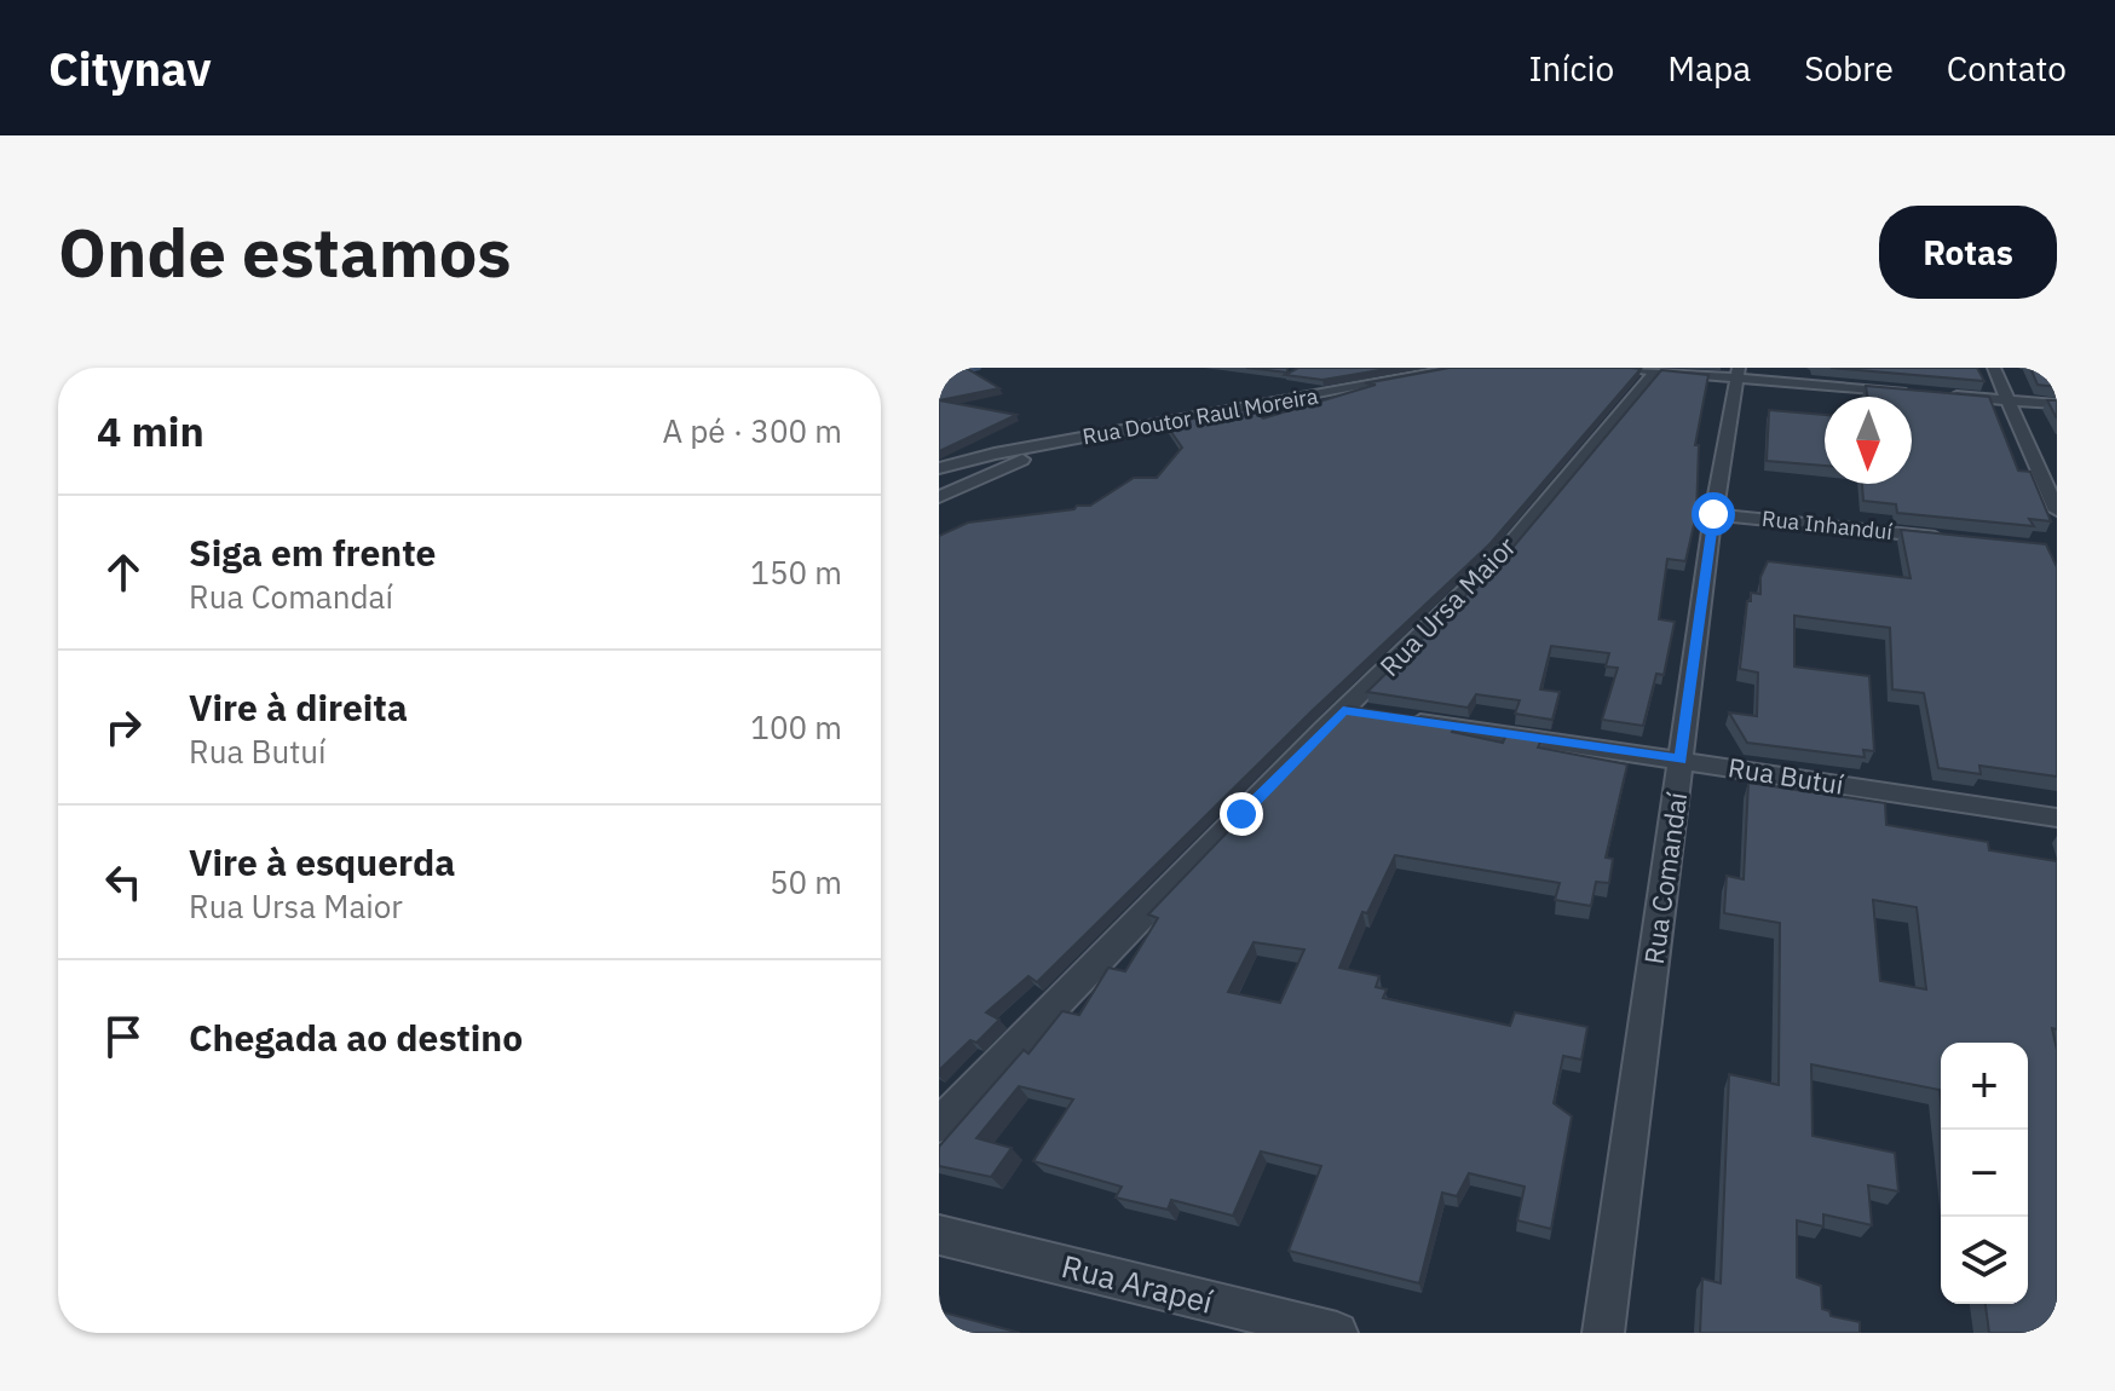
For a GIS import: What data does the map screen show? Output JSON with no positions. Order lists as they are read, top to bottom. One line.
{"streets":{"street":["Rua Doutor Raul Moreira","Rua Inhanduí","Rua Ursa Maior","Rua Butuí","Rua Comandaí","Rua Arapeí"]},"crossings":[["Rua Inhanduí","Rua Comandaí"],["Rua Ursa Maior","Rua Butuí"],["Rua Butuí","Rua Comandaí"]],"north":"bottom","page":{"header":"Citynav","nav":["Início","Mapa","Sobre","Contato"],"buttons":"Rotas","title":"Onde estamos","heading":["4 min","A pé · 300 m"],"list":[["Siga em frente","Rua Comandaí","150 m"],["Vire à direita","Rua Butuí","100 m"],["Vire à esquerda","Rua Ursa Maior","50 m"],"Chegada ao destino"],"map_buttons":["+","−"]}}
